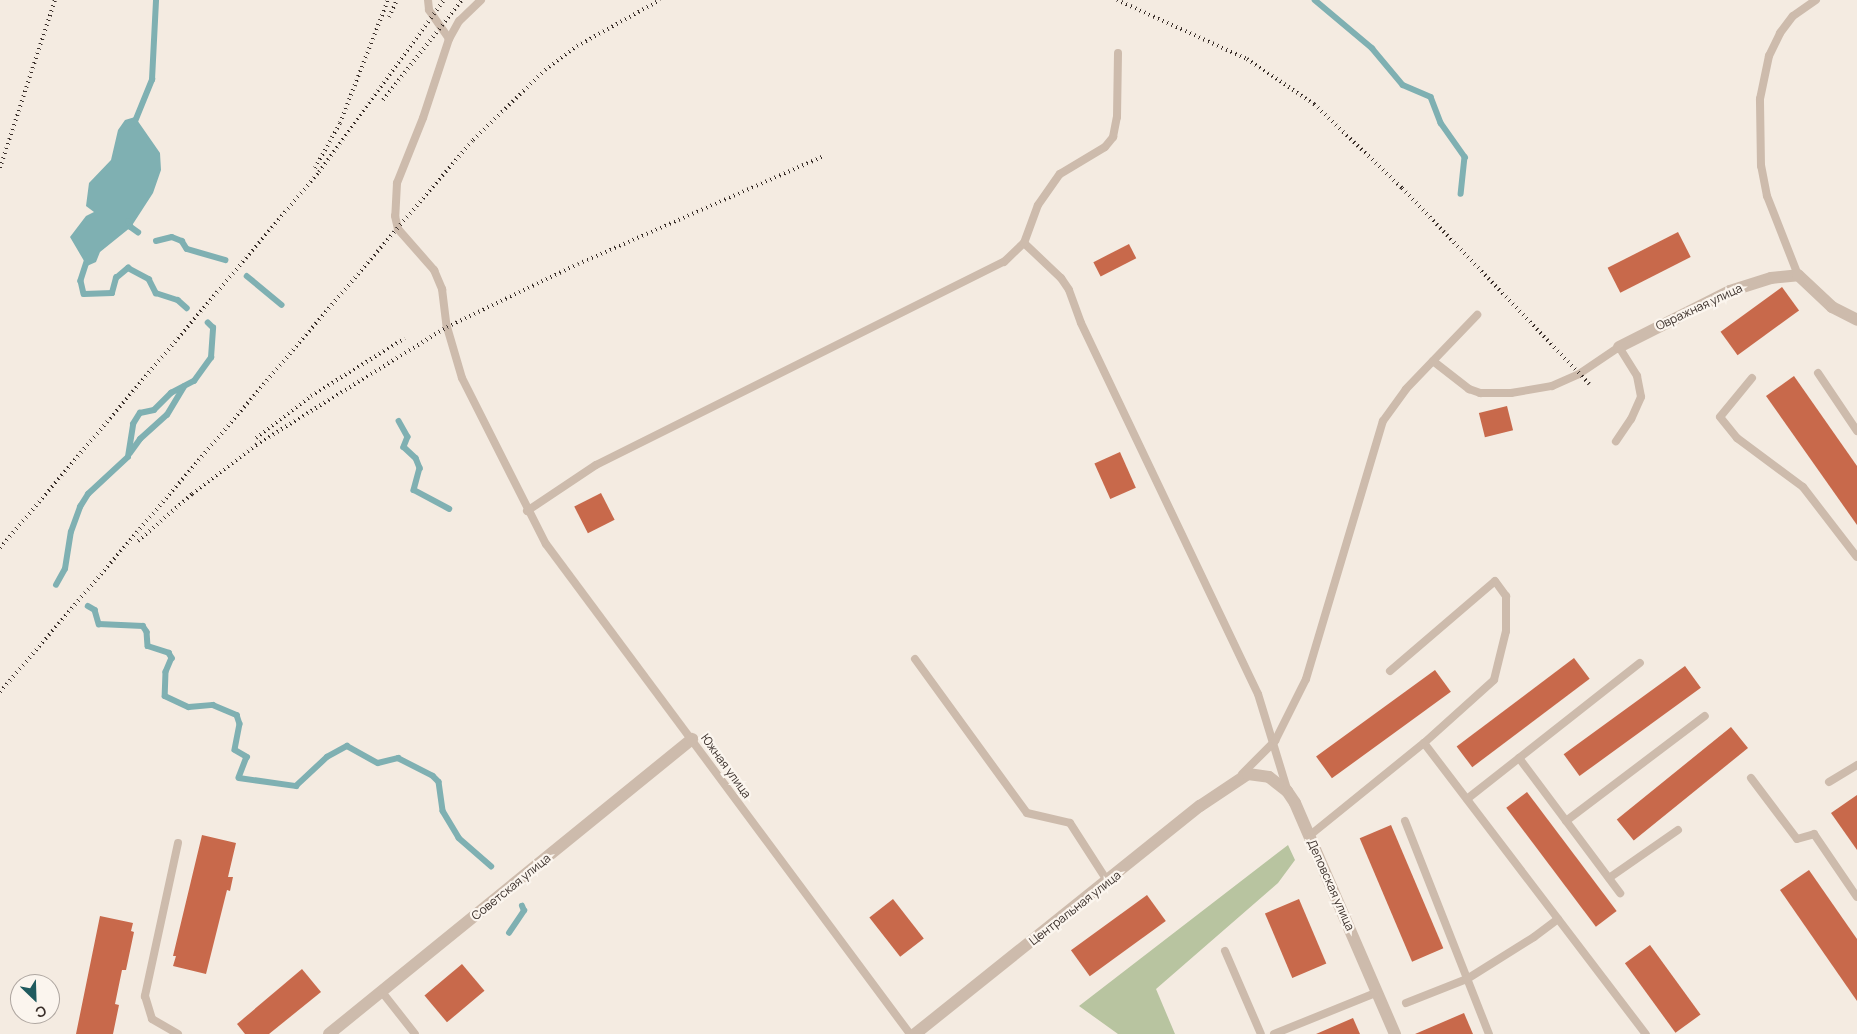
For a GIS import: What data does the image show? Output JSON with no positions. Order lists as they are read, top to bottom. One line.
{"streets":{"street":["Овражная улица","Деповская улица","Советская улица","Центральная улица"],"lane":["Южная улица"]},"crossings":[["Южная улица","Советская улица"]],"north":"bottom right"}
